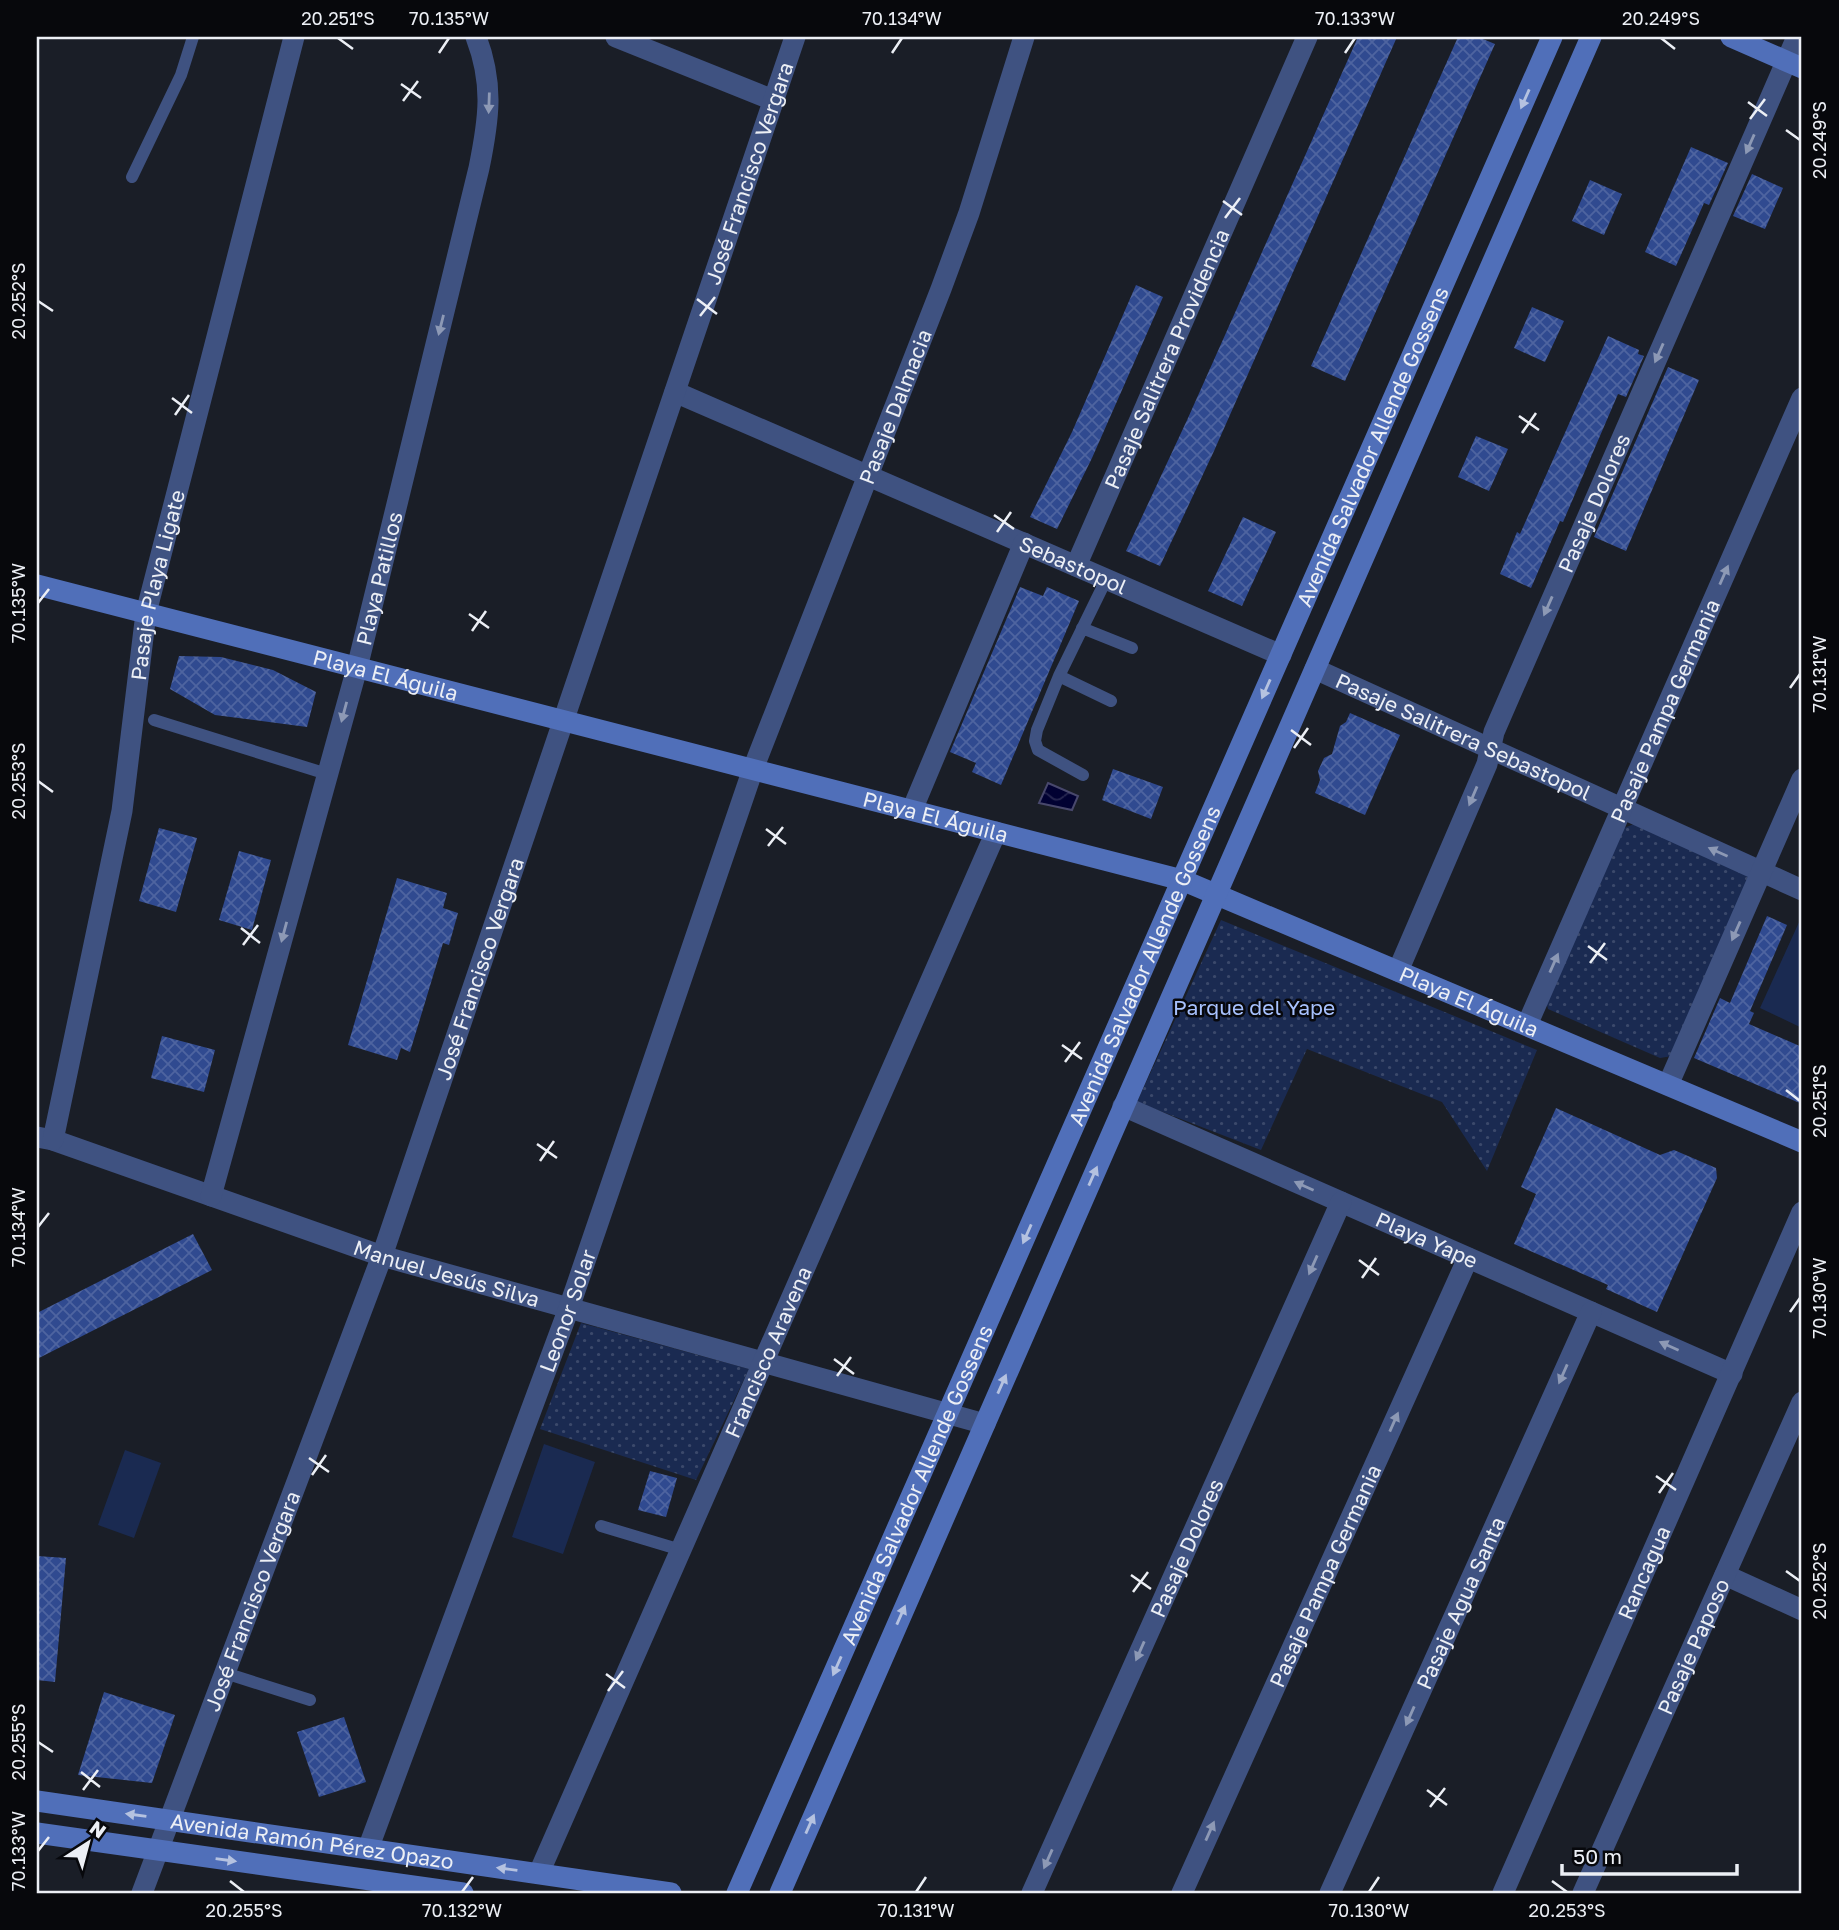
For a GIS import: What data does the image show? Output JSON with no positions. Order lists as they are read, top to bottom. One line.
{"streets":{"main road":["Avenida Salvador Allende Gossens","Playa El Águila","Avenida Ramón Pérez Opazo"],"street":["José Francisco Vergara","Pasaje Salitrera Providencia","Pasaje Dalmacia","Pasaje Dolores","Sebastopol","Playa Patillos","Pasaje Playa Ligate","Pasaje Pampa Germania","Pasaje Salitrera Sebastopol","Playa Yape","Manuel Jesús Silva","Leonor Solar","Francisco Aravena","Rancagua","Pasaje Agua Santa","Pasaje Paposo"]},"crossings":[["José Francisco Vergara","Sebastopol"],["José Francisco Vergara","Playa El Águila"],["José Francisco Vergara","Manuel Jesús Silva"],["José Francisco Vergara","Avenida Ramón Pérez Opazo"],["Pasaje Salitrera Providencia","Sebastopol"],["Pasaje Dalmacia","Sebastopol"],["Pasaje Dalmacia","Playa El Águila"],["Pasaje Dalmacia","Leonor Solar"],["Avenida Salvador Allende Gossens","Sebastopol"],["Avenida Salvador Allende Gossens","Playa El Águila"],["Avenida Salvador Allende Gossens","Pasaje Salitrera Sebastopol"],["Avenida Salvador Allende Gossens","Playa Yape"],["Avenida Salvador Allende Gossens","Manuel Jesús Silva"],["Pasaje Dolores","Playa El Águila"],["Pasaje Dolores","Pasaje Salitrera Sebastopol"],["Pasaje Dolores","Playa Yape"],["Playa Patillos","Playa El Águila"],["Playa Patillos","Manuel Jesús Silva"],["Pasaje Playa Ligate","Playa El Águila"],["Pasaje Playa Ligate","Manuel Jesús Silva"],["Playa El Águila","Pasaje Pampa Germania"],["Playa El Águila","Leonor Solar"],["Playa El Águila","Francisco Aravena"],["Pasaje Pampa Germania","Pasaje Salitrera Sebastopol"],["Pasaje Pampa Germania","Playa Yape"],["Playa Yape","Rancagua"],["Playa Yape","Pasaje Agua Santa"],["Manuel Jesús Silva","Leonor Solar"],["Manuel Jesús Silva","Francisco Aravena"],["Leonor Solar","Avenida Ramón Pérez Opazo"],["Francisco Aravena","Avenida Ramón Pérez Opazo"]],"one_way":["Pasaje Dolores","Playa Patillos","Pasaje Pampa Germania","Playa Yape","Pasaje Agua Santa"],"parks":["Parque del Yape"],"scale_bar":"50 m","north":"top right","coordinates":["20.251°S","70.135°W","70.134°W","70.133°W","20.249°S","20.252°S","70.131°W","20.253°S","70.130°W","20.255°S","70.132°W"]}
